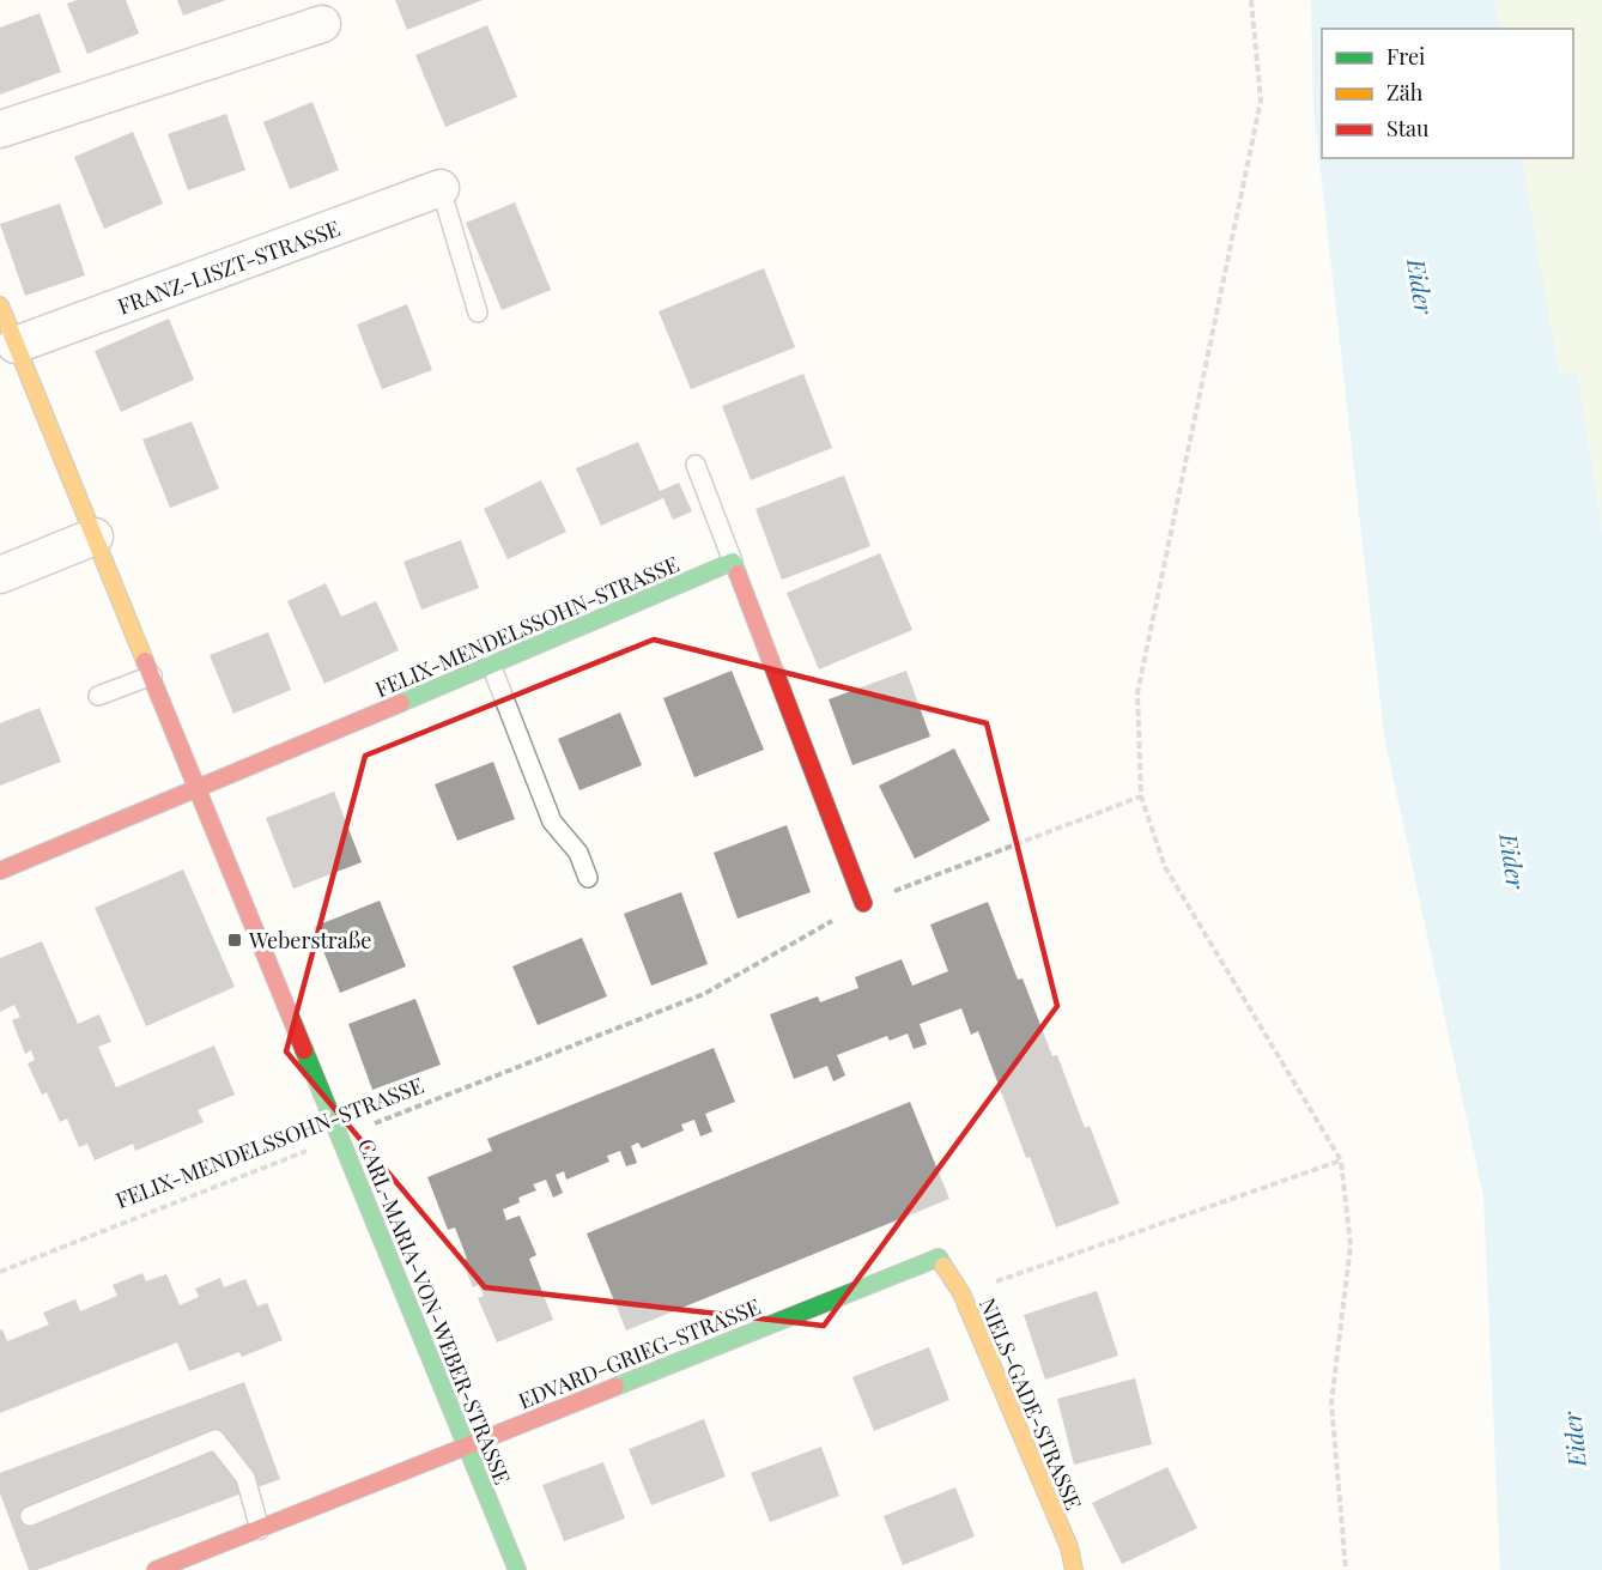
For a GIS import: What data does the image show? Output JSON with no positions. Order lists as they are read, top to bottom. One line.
{"streets":{"street":["FRANZ-LISZT-STRASSE","FELIX-MENDELSSOHN-STRASSE","CARL-MARIA-VON-WEBER-STRASSE","EDVARD-GRIEG-STRASSE","NIELS-GADE-STRASSE"]},"crossings":[["FELIX-MENDELSSOHN-STRASSE","CARL-MARIA-VON-WEBER-STRASSE"],["CARL-MARIA-VON-WEBER-STRASSE","EDVARD-GRIEG-STRASSE"],["EDVARD-GRIEG-STRASSE","NIELS-GADE-STRASSE"]],"water":["Eider"],"places":{"transit":["Weberstraße"]},"legend":["Frei","Zäh","Stau"]}
